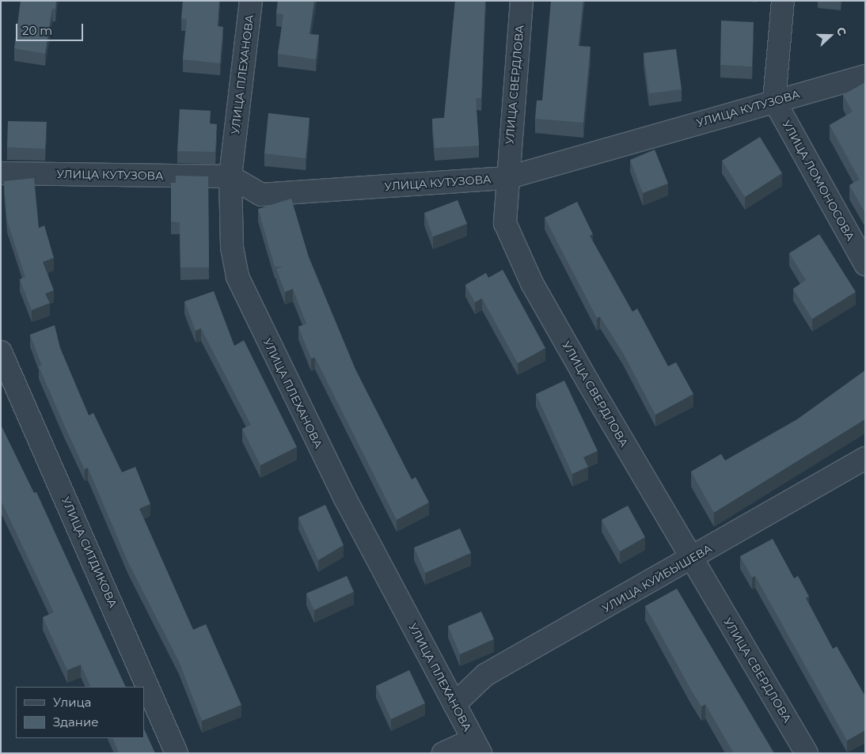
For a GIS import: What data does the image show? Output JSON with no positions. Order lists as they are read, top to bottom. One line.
{"streets":{"street":["УЛИЦА ПЛЕХАНОВА","УЛИЦА СВЕРДЛОВА","УЛИЦА КУТУЗОВА","УЛИЦА ЛОМОНОСОВА","УЛИЦА СИТДИКОВА","УЛИЦА КУЙБЫШЕВА"]},"crossings":[["УЛИЦА ПЛЕХАНОВА","УЛИЦА КУТУЗОВА"],["УЛИЦА ПЛЕХАНОВА","УЛИЦА КУЙБЫШЕВА"],["УЛИЦА СВЕРДЛОВА","УЛИЦА КУТУЗОВА"],["УЛИЦА СВЕРДЛОВА","УЛИЦА КУЙБЫШЕВА"],["УЛИЦА КУТУЗОВА","УЛИЦА ЛОМОНОСОВА"]],"legend":["Улица","Здание"],"scale_bar":"20 m","north":"right"}
